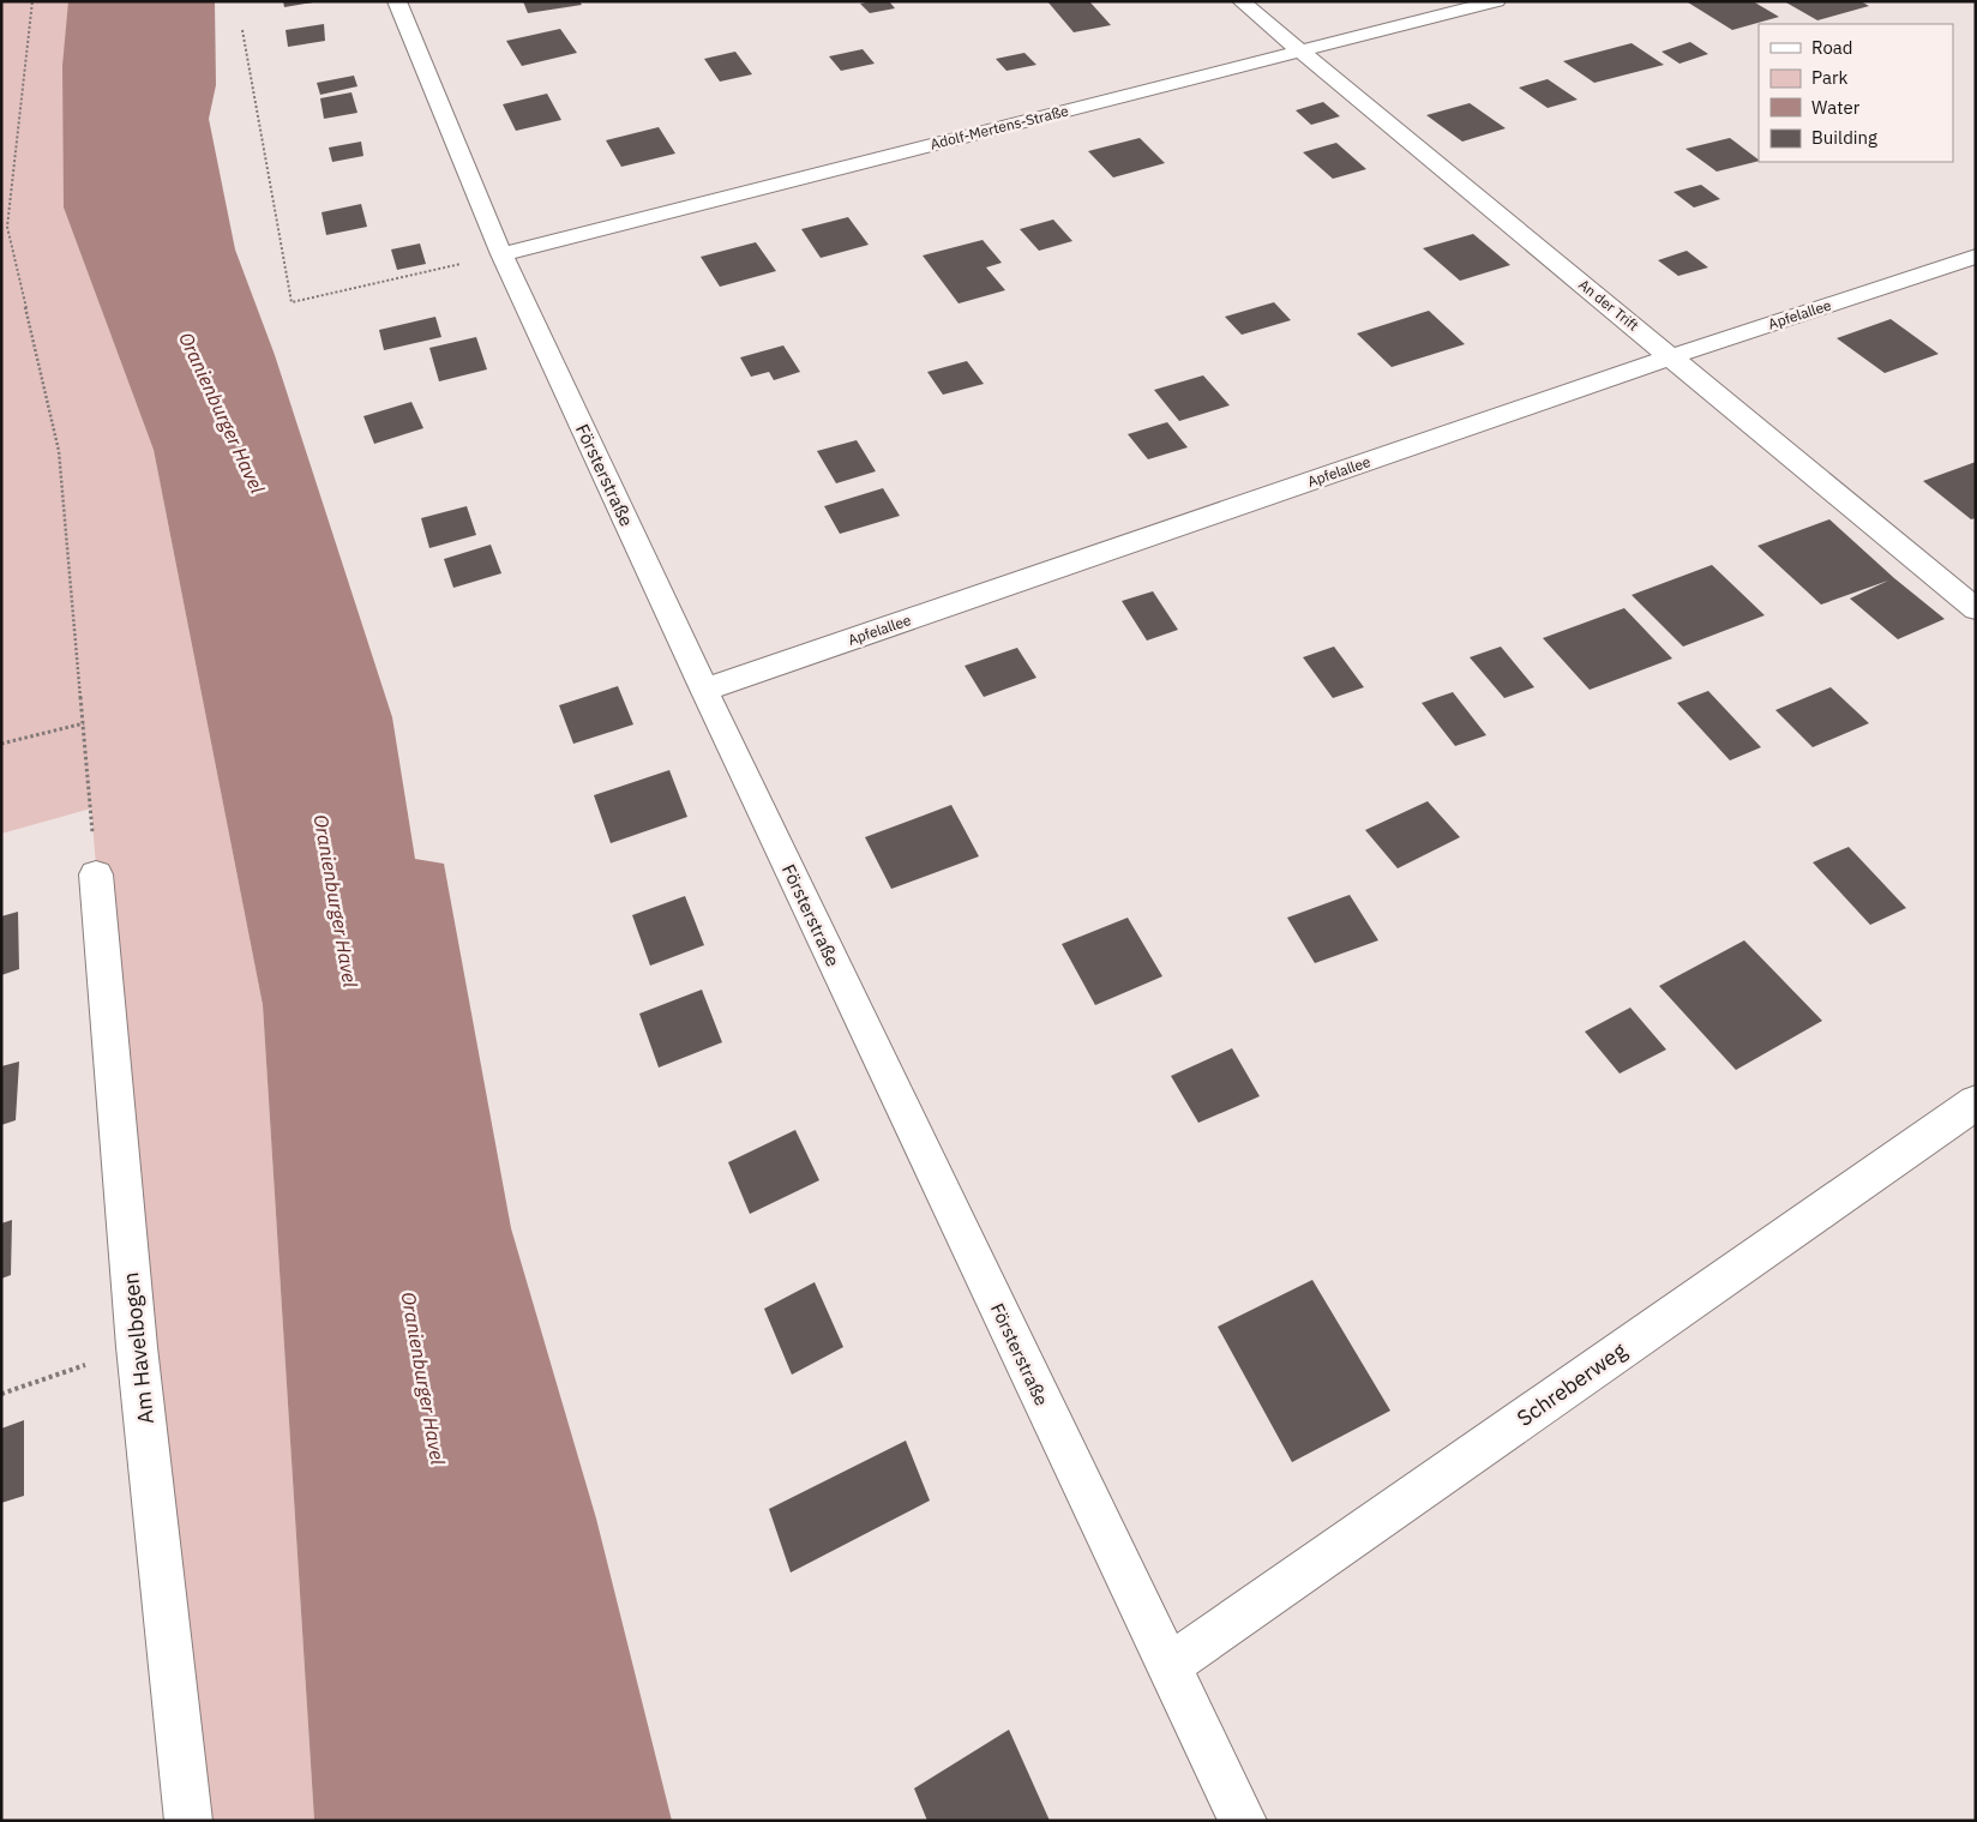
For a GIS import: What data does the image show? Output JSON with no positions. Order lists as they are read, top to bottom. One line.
{"streets":{"street":["Adolf-Mertens-Straße","An der Trift","Apfelallee","Försterstraße","Am Havelbogen","Schreberweg"]},"crossings":[["Adolf-Mertens-Straße","An der Trift"],["Adolf-Mertens-Straße","Försterstraße"],["An der Trift","Apfelallee"],["Apfelallee","Försterstraße"],["Försterstraße","Schreberweg"]],"water":["Oranienburger Havel"],"legend":["Road","Park","Water","Building"]}
